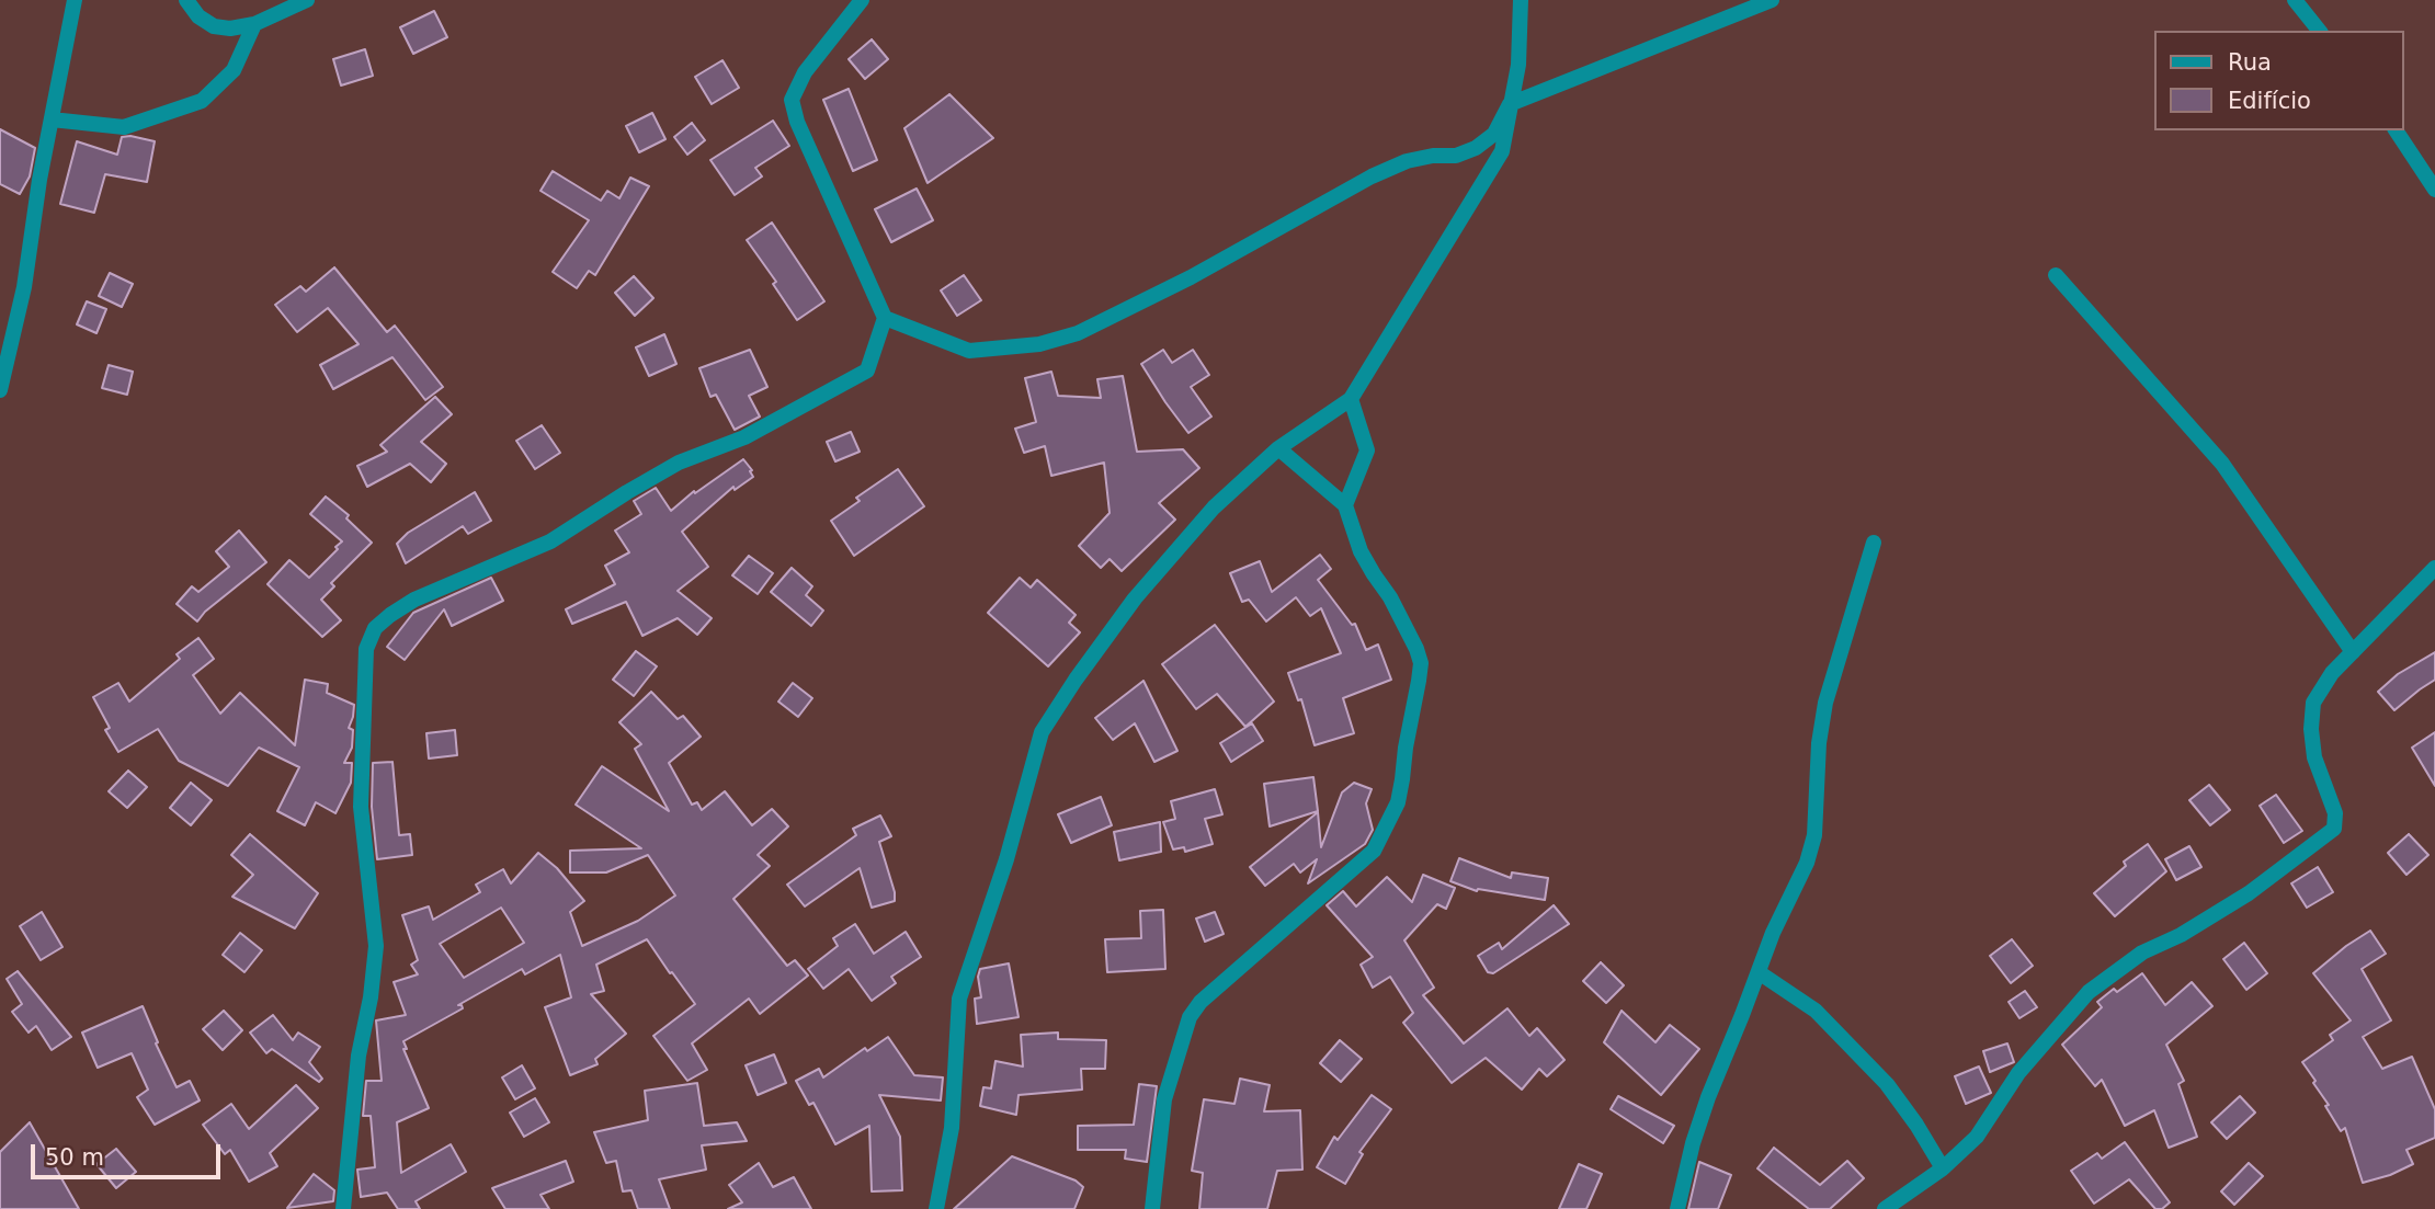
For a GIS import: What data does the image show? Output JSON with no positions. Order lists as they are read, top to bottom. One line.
{"legend":["Rua","Edifício"],"scale_bar":"50 m"}
